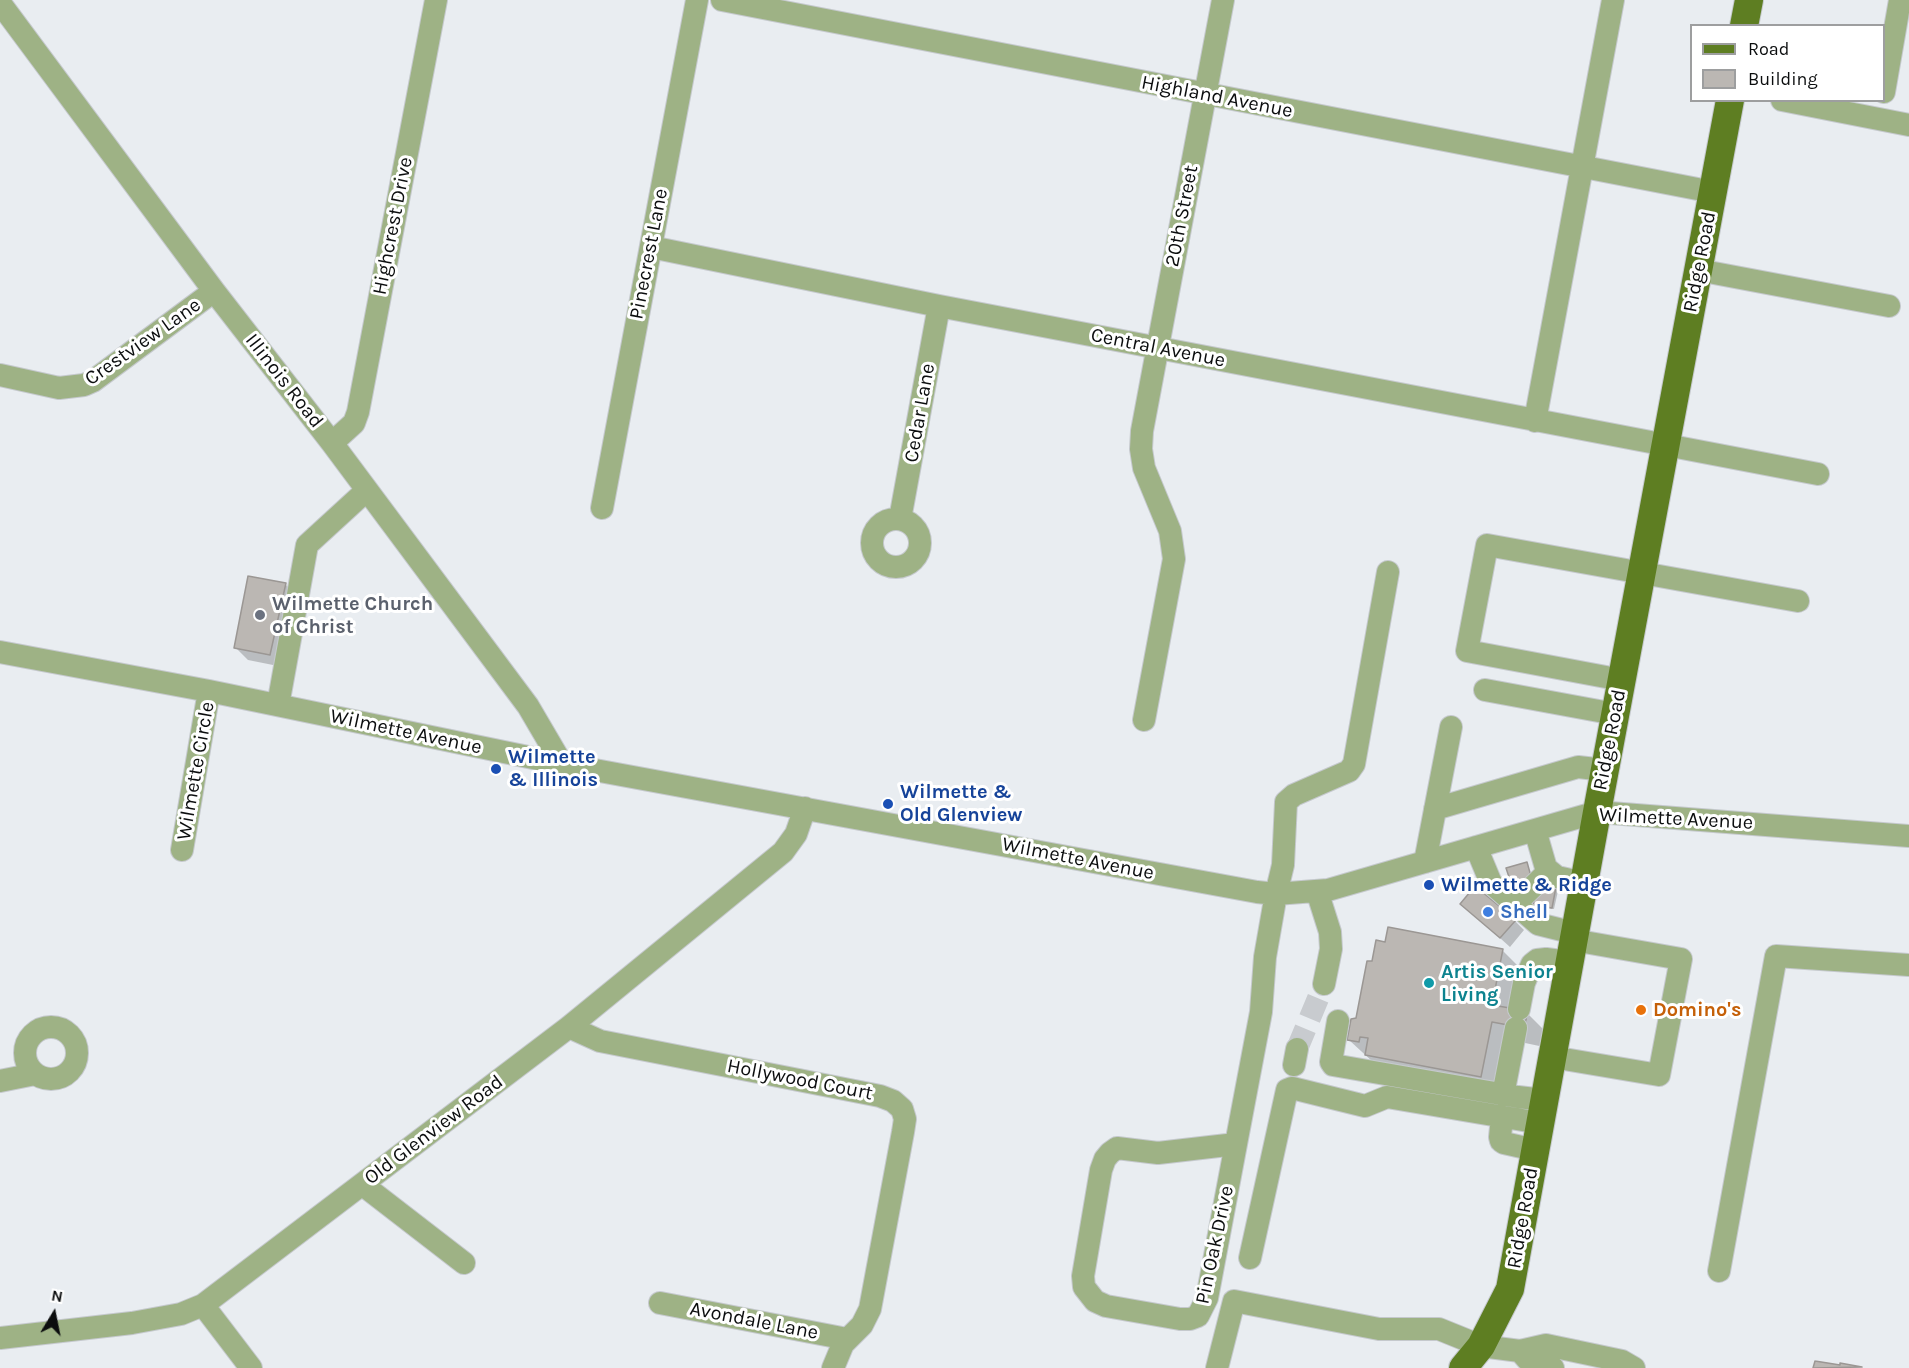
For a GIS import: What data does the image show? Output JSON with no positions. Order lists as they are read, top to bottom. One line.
{"streets":{"main road":["Ridge Road"],"street":["Highland Avenue","20th Street","Highcrest Drive","Pinecrest Lane","Crestview Lane","Central Avenue","Illinois Road","Cedar Lane","Wilmette Avenue","Wilmette Circle","Hollywood Court","Old Glenview Road","Pin Oak Drive","Avondale Lane"]},"crossings":[["Highland Avenue","20th Street"],["Highland Avenue","Ridge Road"],["20th Street","Central Avenue"],["Highcrest Drive","Illinois Road"],["Pinecrest Lane","Central Avenue"],["Ridge Road","Central Avenue"],["Ridge Road","Wilmette Avenue"],["Crestview Lane","Illinois Road"],["Central Avenue","Cedar Lane"],["Illinois Road","Wilmette Avenue"],["Wilmette Avenue","Wilmette Circle"],["Wilmette Avenue","Old Glenview Road"],["Wilmette Avenue","Pin Oak Drive"],["Hollywood Court","Old Glenview Road"],["Hollywood Court","Avondale Lane"]],"places":["Wilmette Church of Christ","Wilmette & Illinois","Wilmette & Old Glenview","Wilmette & Ridge","Shell","Artis Senior Living","Domino's"],"legend":["Road","Building"],"north":"top"}
